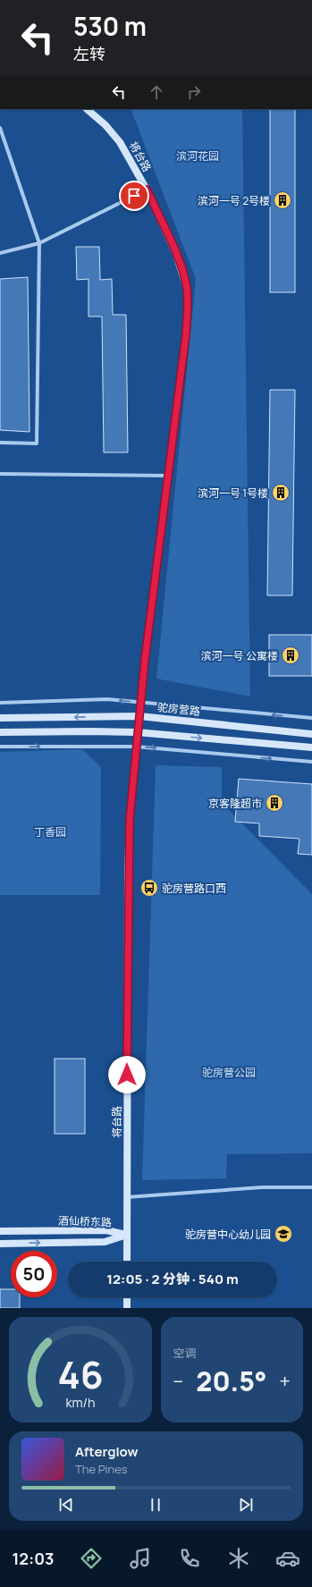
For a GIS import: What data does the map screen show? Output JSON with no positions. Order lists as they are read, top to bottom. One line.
{"streets":{"main road":["将台路","驼房营路","酒仙桥东路"]},"crossings":[["将台路","驼房营路"],["将台路","酒仙桥东路"]],"parks":["滨河花园","丁香园","驼房营公园"],"places":{"building":["滨河一号 2号楼","滨河一号 1号楼","滨河一号 公寓楼","京客隆超市"],"bus stop":["驼房营路口西"],"school or university":["驼房营中心幼儿园"]},"page":{"turn":["530 m","左转"],"limit":"50","trip":"12:05 · 2 分钟 · 540 m","tile":"空调","heat":["−","20.5°","+"],"song":["Afterglow","The Pines"],"tabs":"12:03","gauge":["46","km/h"]}}
